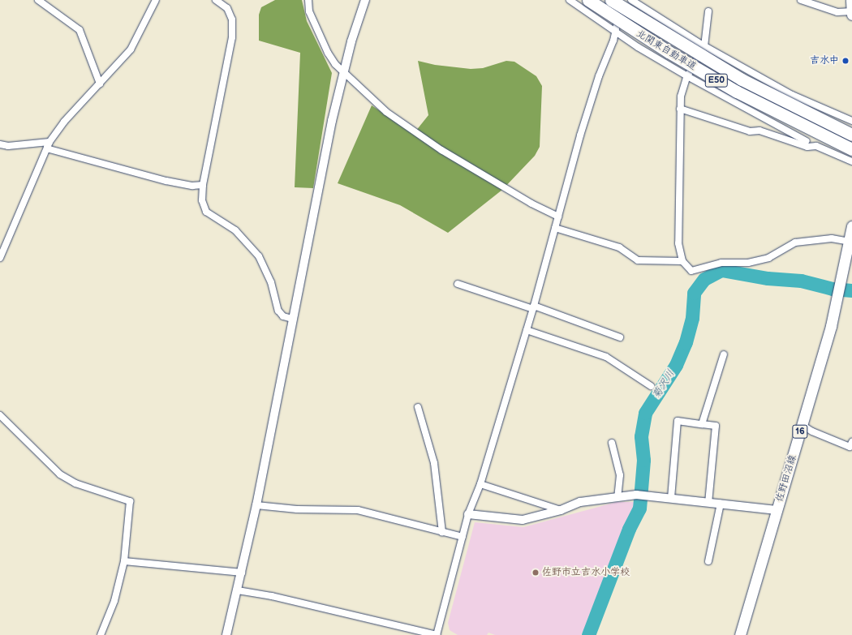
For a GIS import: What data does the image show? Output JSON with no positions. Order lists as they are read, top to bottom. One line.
{"streets":{"highway":["北関東自動車道","E50"],"main road":["16","佐野田沼線"]},"water":["菊沢川"],"places":["吉水中","佐野市立吉水小学校"]}
